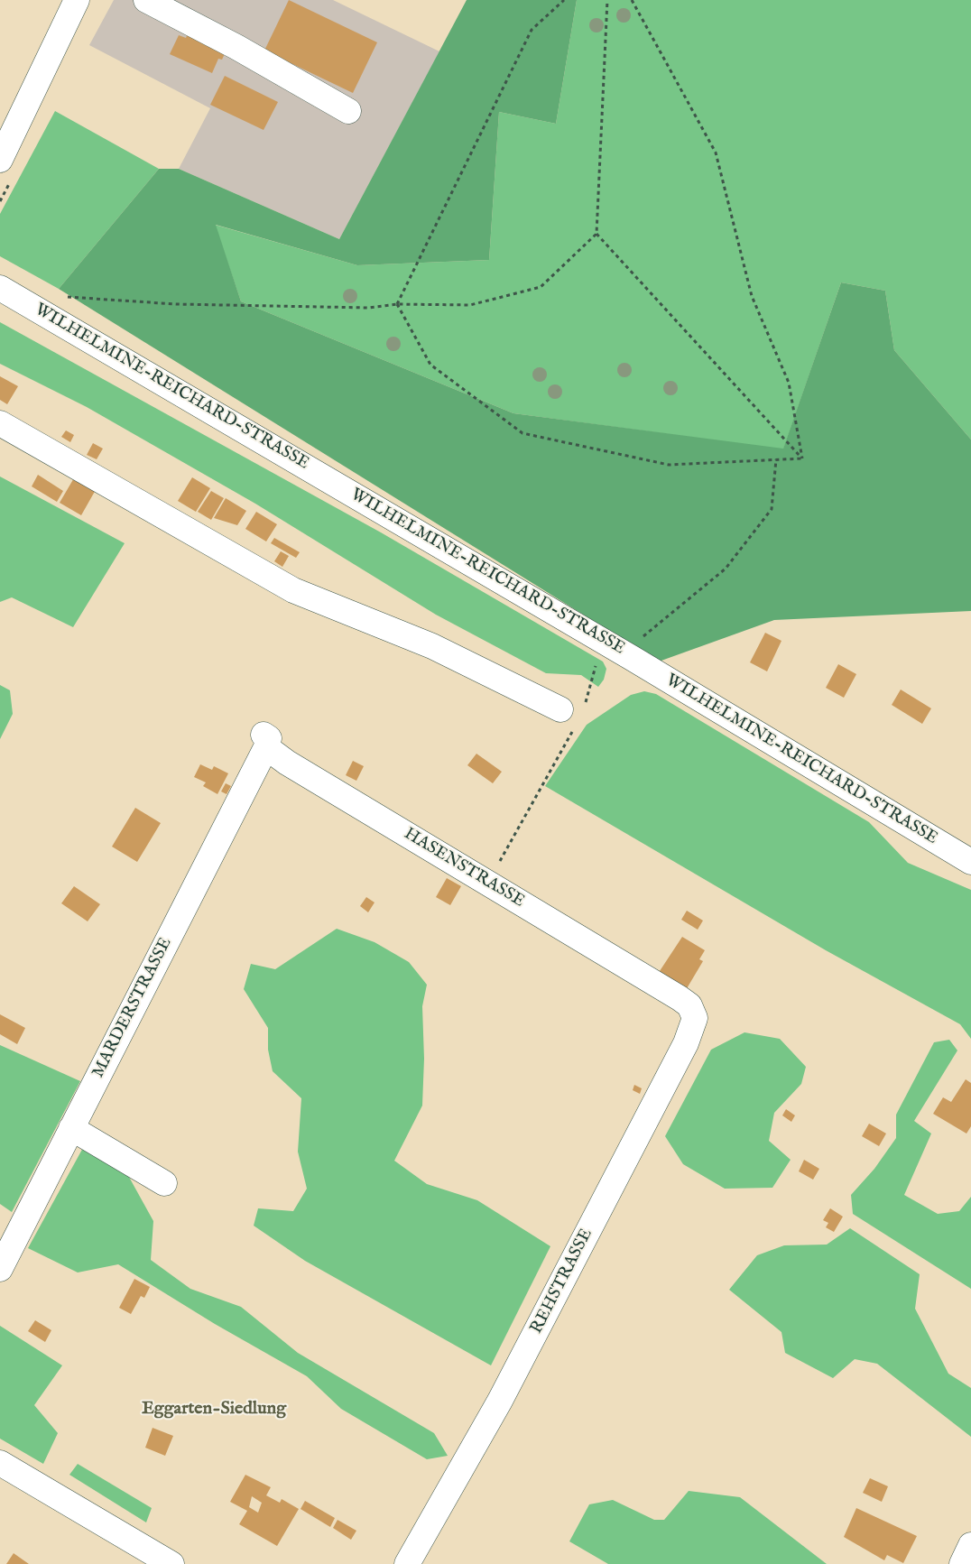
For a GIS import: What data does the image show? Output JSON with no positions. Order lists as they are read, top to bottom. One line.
{"streets":{"street":["WILHELMINE-REICHARD-STRASSE","HASENSTRASSE","MARDERSTRASSE","REHSTRASSE"]},"crossings":[["HASENSTRASSE","MARDERSTRASSE"],["HASENSTRASSE","REHSTRASSE"]],"districts":["Eggarten-Siedlung"]}
